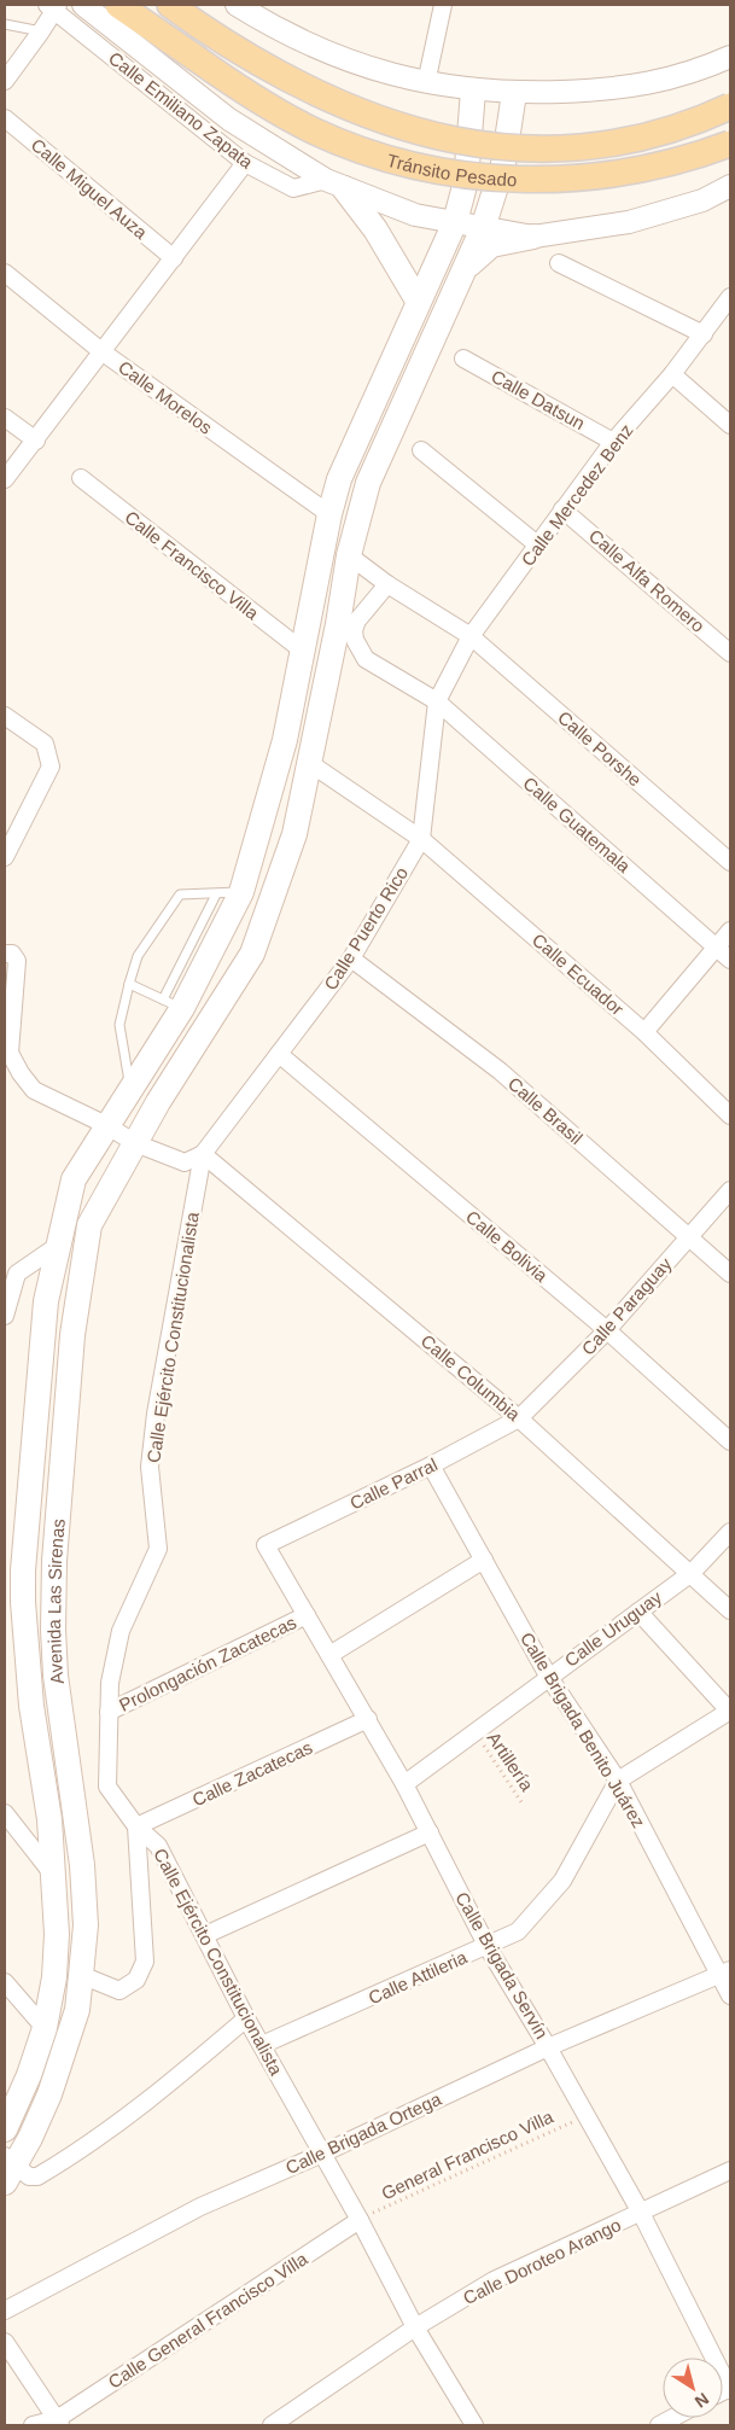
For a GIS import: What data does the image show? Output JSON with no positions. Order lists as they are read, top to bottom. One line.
{"streets":{"main road":["Tránsito Pesado","Avenida Las Sirenas"],"street":["Calle Emiliano Zapata","Calle Miguel Auza","Calle Morelos","Calle Datsun","Calle Mercedez Benz","Calle Francisco Villa","Calle Alfa Romero","Calle Porshe","Calle Guatemala","Calle Puerto Rico","Calle Ecuador","Calle Brasil","Calle Bolivia","Calle Paraguay","Calle Ejército Constitucionalista","Calle Columbia","Calle Parral","Calle Uruguay","Prolongación Zacatecas","Calle Brigada Benito Juárez","Calle Zacatecas","Calle Brigada Servín","Calle Attileria","Calle Brigada Ortega","Calle Doroteo Arango","Calle General Francisco Villa"],"path":["Artillería","General Francisco Villa"]},"crossings":[["Calle Morelos","Avenida Las Sirenas"],["Calle Datsun","Calle Mercedez Benz"],["Calle Mercedez Benz","Calle Alfa Romero"],["Calle Mercedez Benz","Calle Porshe"],["Calle Mercedez Benz","Calle Guatemala"],["Calle Mercedez Benz","Calle Puerto Rico"],["Calle Francisco Villa","Avenida Las Sirenas"],["Calle Porshe","Avenida Las Sirenas"],["Calle Guatemala","Calle Puerto Rico"],["Calle Guatemala","Avenida Las Sirenas"],["Calle Puerto Rico","Calle Ecuador"],["Calle Puerto Rico","Calle Brasil"],["Calle Puerto Rico","Calle Bolivia"],["Calle Puerto Rico","Calle Ejército Constitucionalista"],["Calle Puerto Rico","Calle Columbia"],["Calle Ecuador","Avenida Las Sirenas"],["Calle Brasil","Calle Paraguay"],["Calle Bolivia","Calle Paraguay"],["Calle Paraguay","Calle Columbia"],["Calle Paraguay","Calle Parral"],["Calle Ejército Constitucionalista","Calle Columbia"],["Calle Ejército Constitucionalista","Prolongación Zacatecas"],["Calle Ejército Constitucionalista","Calle Zacatecas"],["Calle Ejército Constitucionalista","Calle Attileria"],["Calle Ejército Constitucionalista","Calle Brigada Ortega"],["Calle Ejército Constitucionalista","General Francisco Villa"],["Calle Ejército Constitucionalista","Calle Doroteo Arango"],["Calle Ejército Constitucionalista","Calle General Francisco Villa"],["Calle Columbia","Calle Parral"],["Calle Columbia","Calle Uruguay"],["Calle Parral","Calle Brigada Benito Juárez"],["Calle Parral","Calle Brigada Servín"],["Calle Uruguay","Calle Brigada Benito Juárez"],["Calle Uruguay","Artillería"],["Calle Uruguay","Calle Brigada Servín"],["Prolongación Zacatecas","Calle Brigada Servín"],["Calle Brigada Benito Juárez","Calle Attileria"],["Calle Brigada Benito Juárez","Calle Brigada Ortega"],["Calle Zacatecas","Calle Brigada Servín"],["Calle Brigada Servín","Calle Attileria"],["Calle Brigada Servín","Calle Brigada Ortega"],["Calle Brigada Servín","General Francisco Villa"],["Calle Brigada Servín","Calle Doroteo Arango"],["General Francisco Villa","Calle General Francisco Villa"]],"north":"bottom right"}
